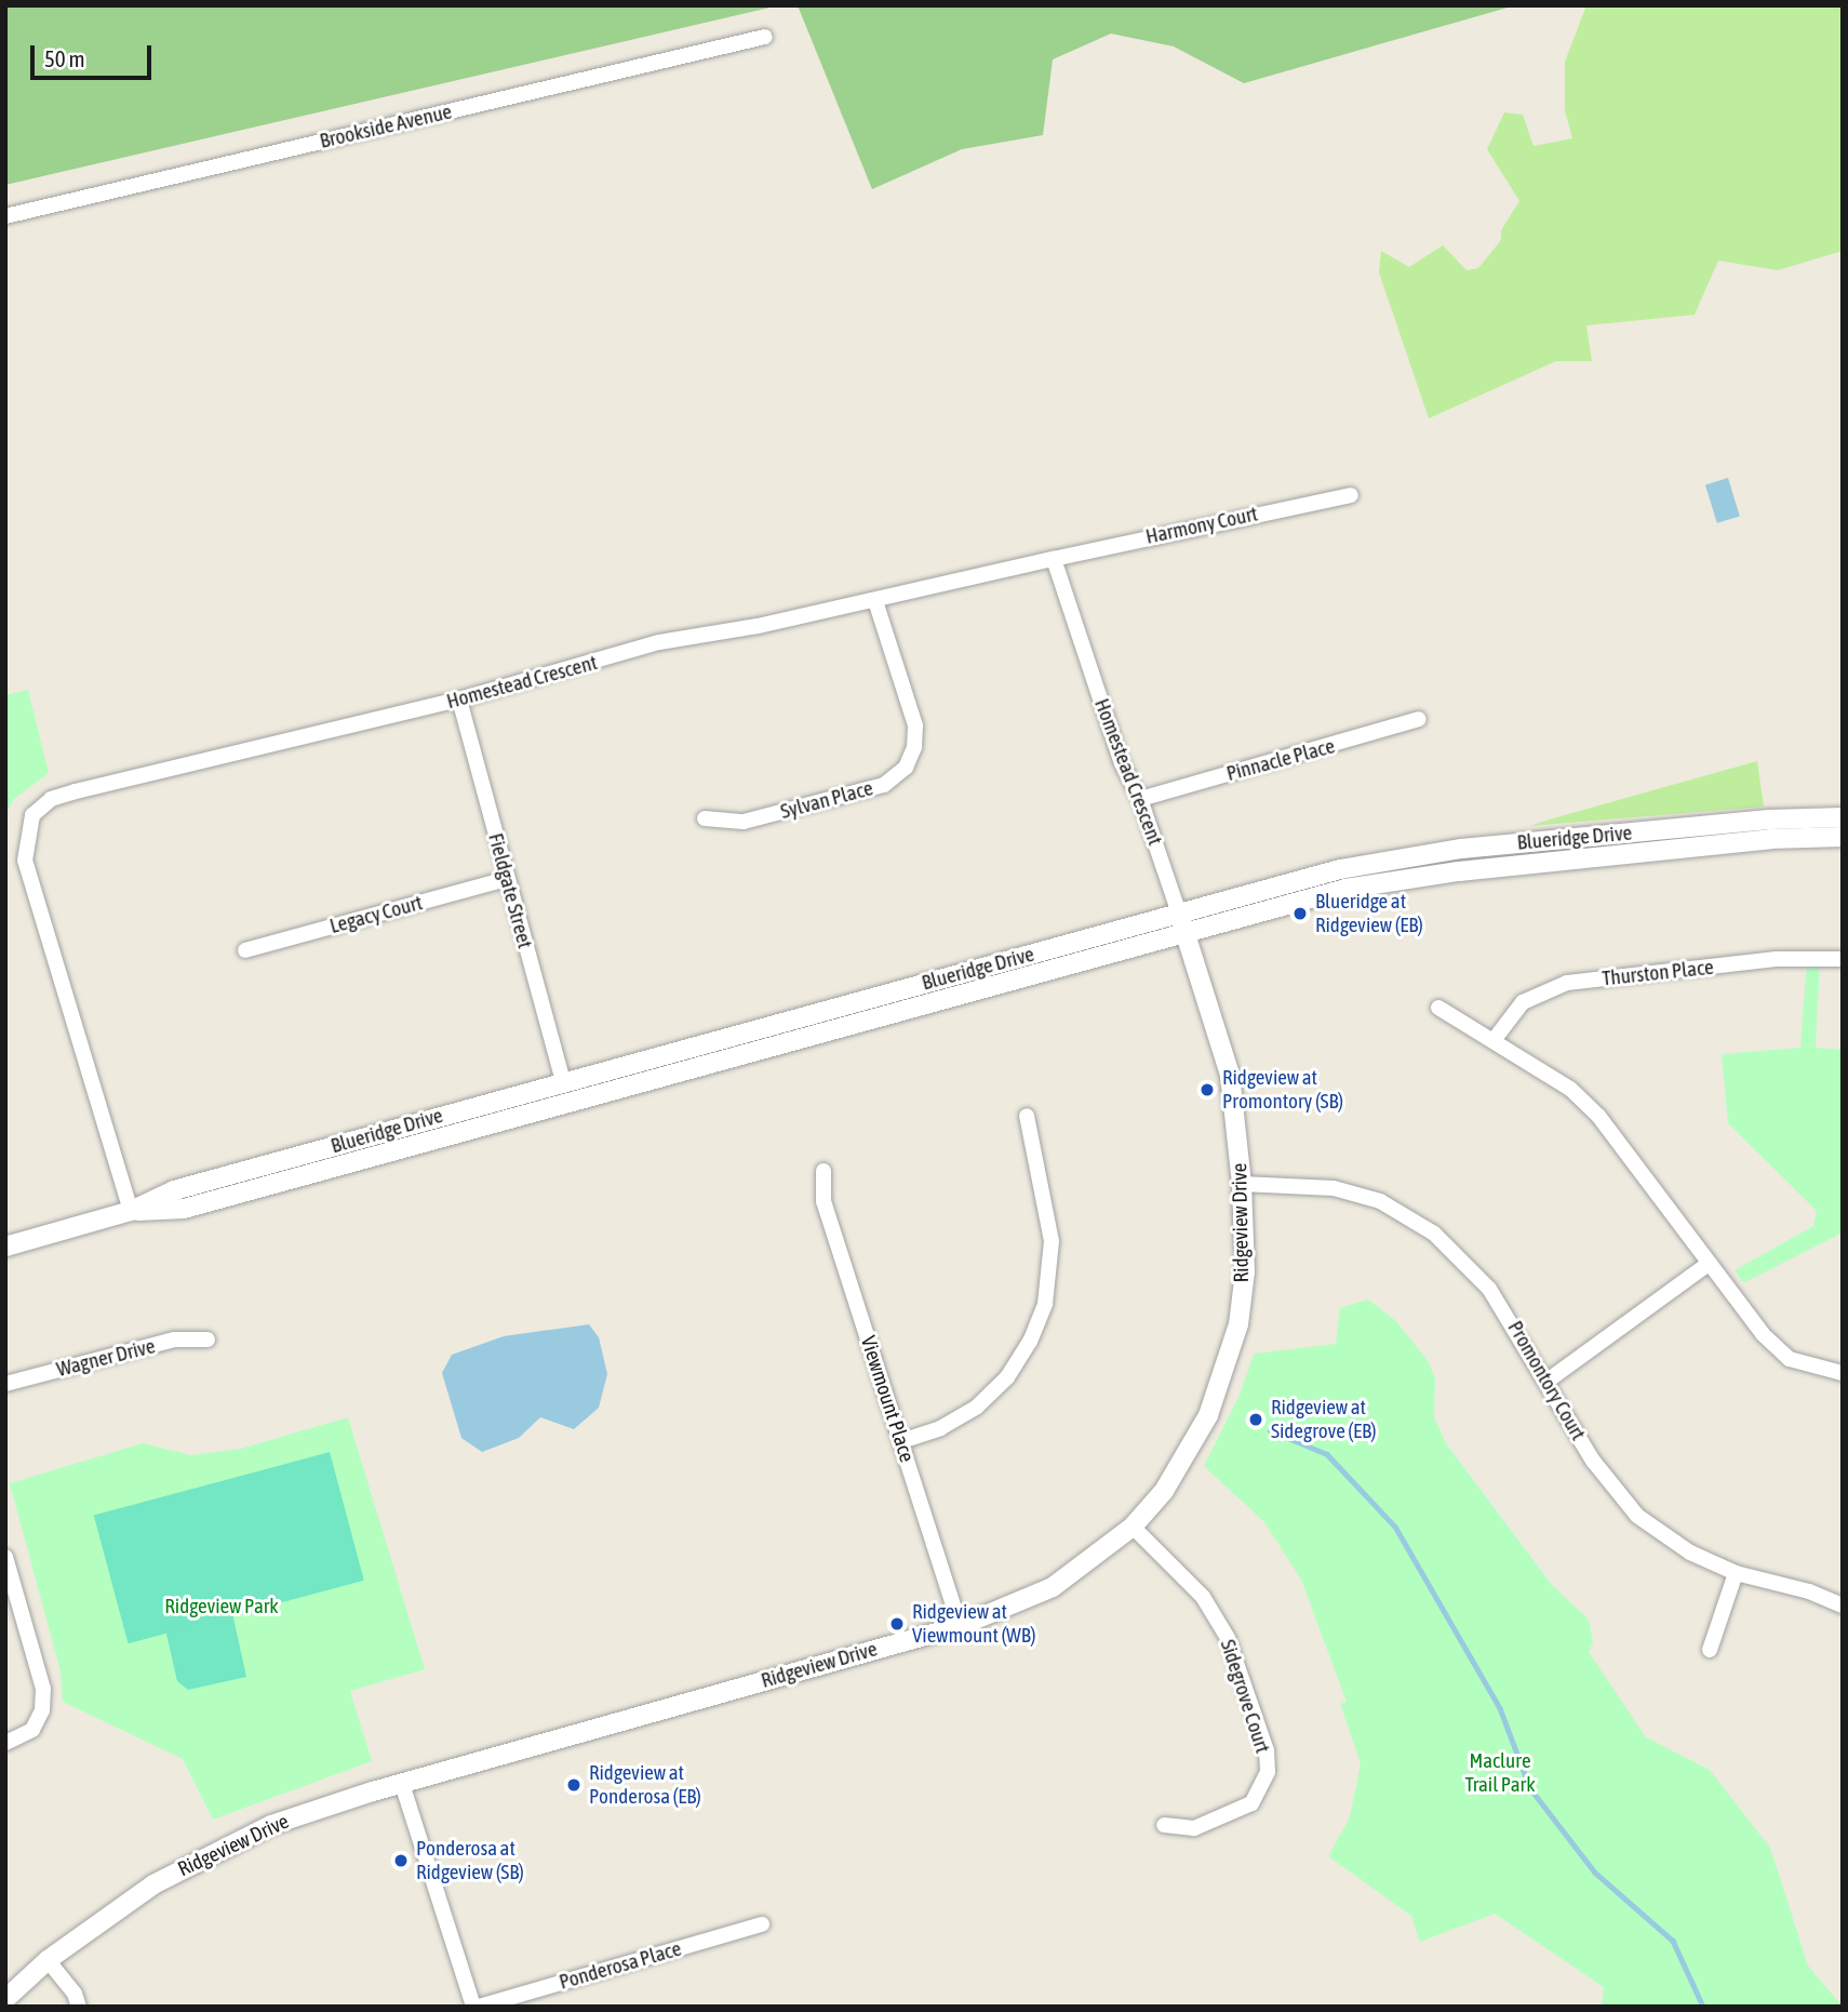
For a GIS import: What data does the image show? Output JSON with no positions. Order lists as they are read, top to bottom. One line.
{"streets":{"street":["Brookside Avenue","Harmony Court","Homestead Crescent","Pinnacle Place","Sylvan Place","Blueridge Drive","Fieldgate Street","Legacy Court","Thurston Place","Ridgeview Drive","Wagner Drive","Promontory Court","Viewmount Place","Sidegrove Court","Ponderosa Place"]},"crossings":[["Harmony Court","Homestead Crescent"],["Homestead Crescent","Pinnacle Place"],["Homestead Crescent","Sylvan Place"],["Homestead Crescent","Blueridge Drive"],["Homestead Crescent","Fieldgate Street"],["Homestead Crescent","Ridgeview Drive"],["Blueridge Drive","Fieldgate Street"],["Blueridge Drive","Ridgeview Drive"],["Fieldgate Street","Legacy Court"],["Ridgeview Drive","Promontory Court"],["Ridgeview Drive","Viewmount Place"],["Ridgeview Drive","Sidegrove Court"]],"parks":["Ridgeview Park","Maclure Trail Park"],"places":["Blueridge at Ridgeview (EB)","Ridgeview at Promontory (SB)","Ridgeview at Sidegrove (EB)","Ridgeview at Viewmount (WB)","Ridgeview at Ponderosa (EB)","Ponderosa at Ridgeview (SB)"],"scale_bar":"50 m"}
